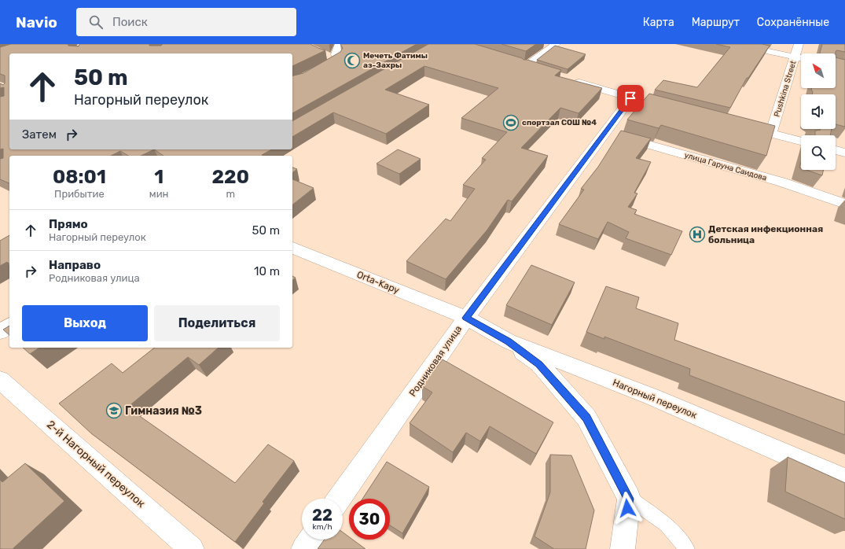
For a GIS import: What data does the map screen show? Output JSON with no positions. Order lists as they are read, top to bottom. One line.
{"streets":{"street":["Pushkina Street","улица Гаруна Саидова","Orta-Kapy","Родниковая улица","Нагорный переулок","2-й Нагорный переулок"]},"crossings":[["улица Гаруна Саидова","Родниковая улица"],["Orta-Kapy","Родниковая улица"],["Orta-Kapy","Нагорный переулок"],["Родниковая улица","Нагорный переулок"]],"places":{"mosque":["Мечеть Фатимы аз-Захры"],"sports":["спортзал СОШ №4"],"hospital":["Детская инфекционная больница"],"school or university":["Гимназия №3"]},"north":"top left","page":{"header":"Navio","search":"Поиск","nav":["Карта","Маршрут","Сохранённые"],"turn":["50 m","Нагорный переулок"],"then":"Затем","eta":["08:01","Прибытие","1","мин","220","m"],"list":[{"name":"Прямо","note":"Нагорный переулок","value":"50 m"},{"name":"Направо","note":"Родниковая улица","value":"10 m"}],"buttons":["Выход","Поделиться"],"speed":"22 km/h","limit":"30"}}
